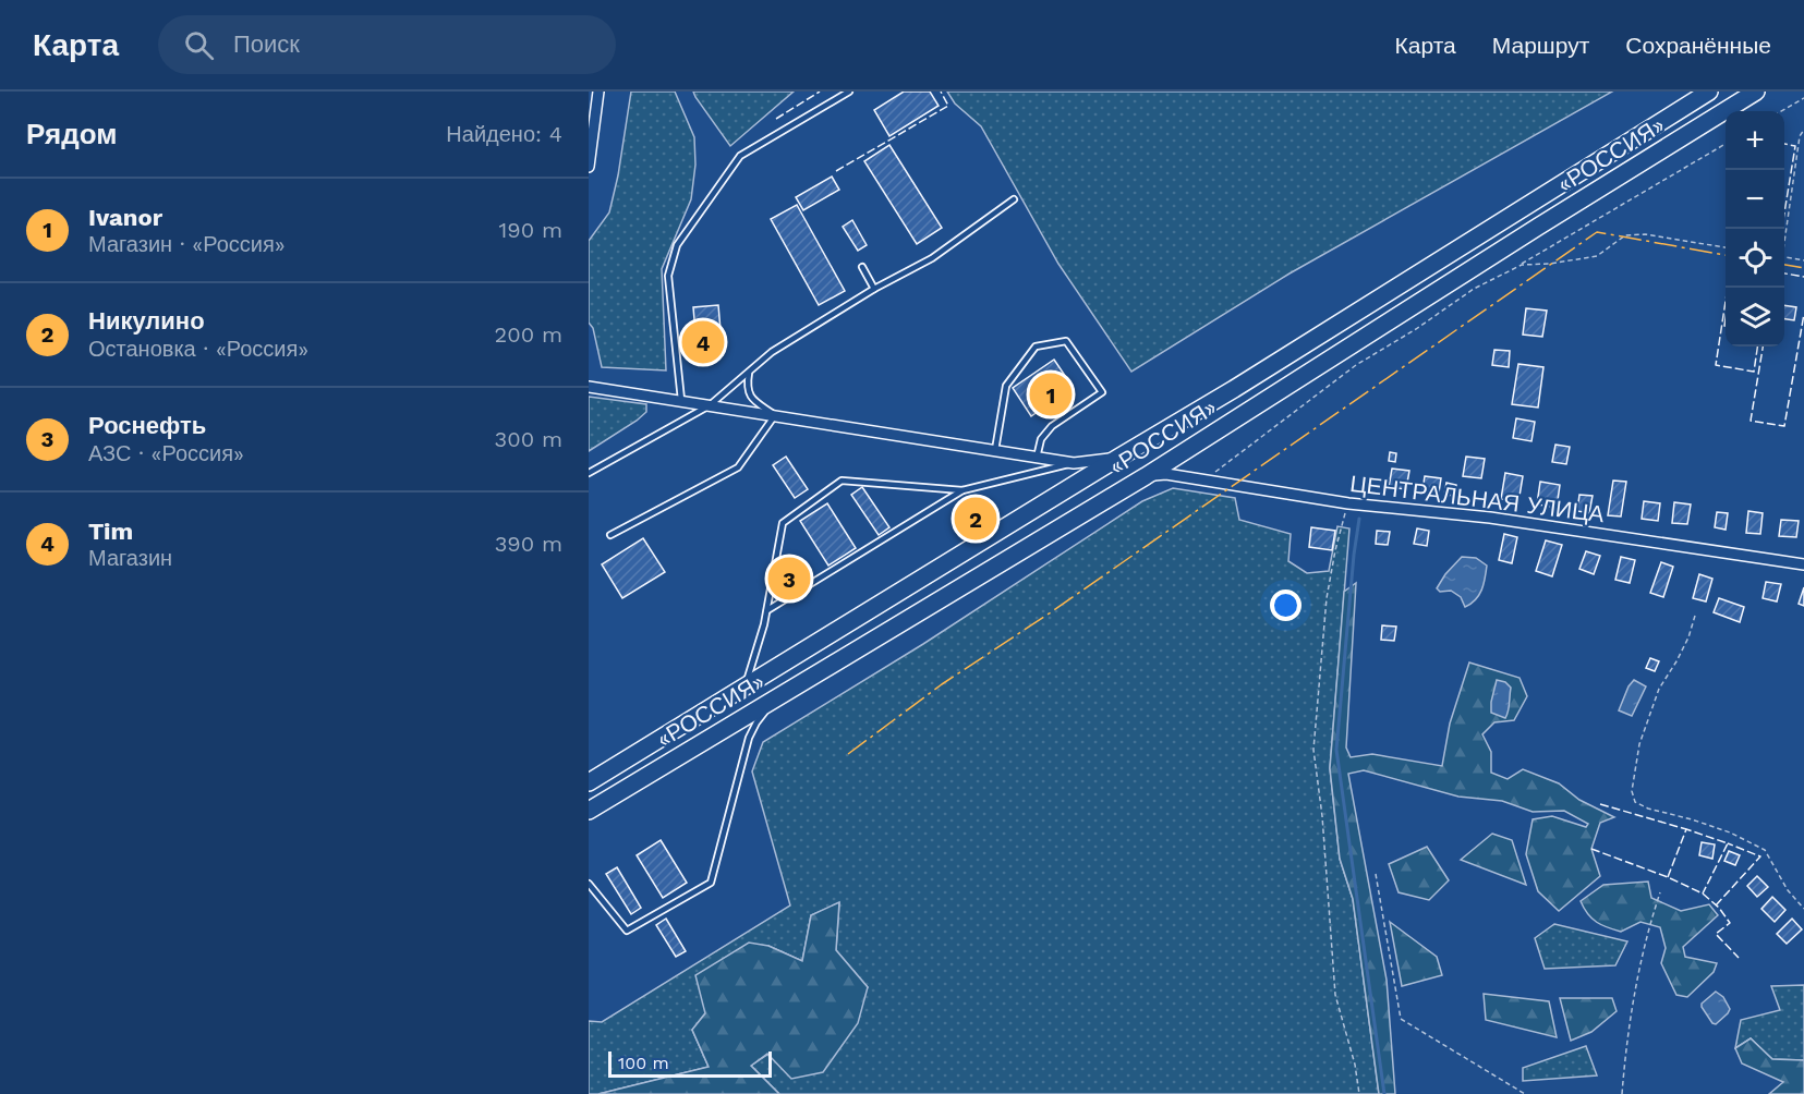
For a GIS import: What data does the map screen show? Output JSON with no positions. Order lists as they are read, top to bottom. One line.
{"streets":{"highway":["«РОССИЯ»"],"street":["ЦЕНТРАЛЬНАЯ УЛИЦА"]},"crossings":[["«РОССИЯ»","ЦЕНТРАЛЬНАЯ УЛИЦА"]],"scale_bar":"100 m","page":{"header":"Карта","search":"Поиск","nav":["Карта","Маршрут","Сохранённые"],"heading":["Рядом","Найдено: 4"],"map_buttons":["+","−"],"list":[{"mark":"1","name":"Ivanor","note":"Магазин · «Россия»","value":"190 m"},{"mark":"2","name":"Никулино","note":"Остановка · «Россия»","value":"200 m"},{"mark":"3","name":"Роснефть","note":"АЗС · «Россия»","value":"300 m"},{"mark":"4","name":"Tim","note":"Магазин","value":"390 m"}],"pins":["4","1","2","3"],"scale":"100 m"}}
